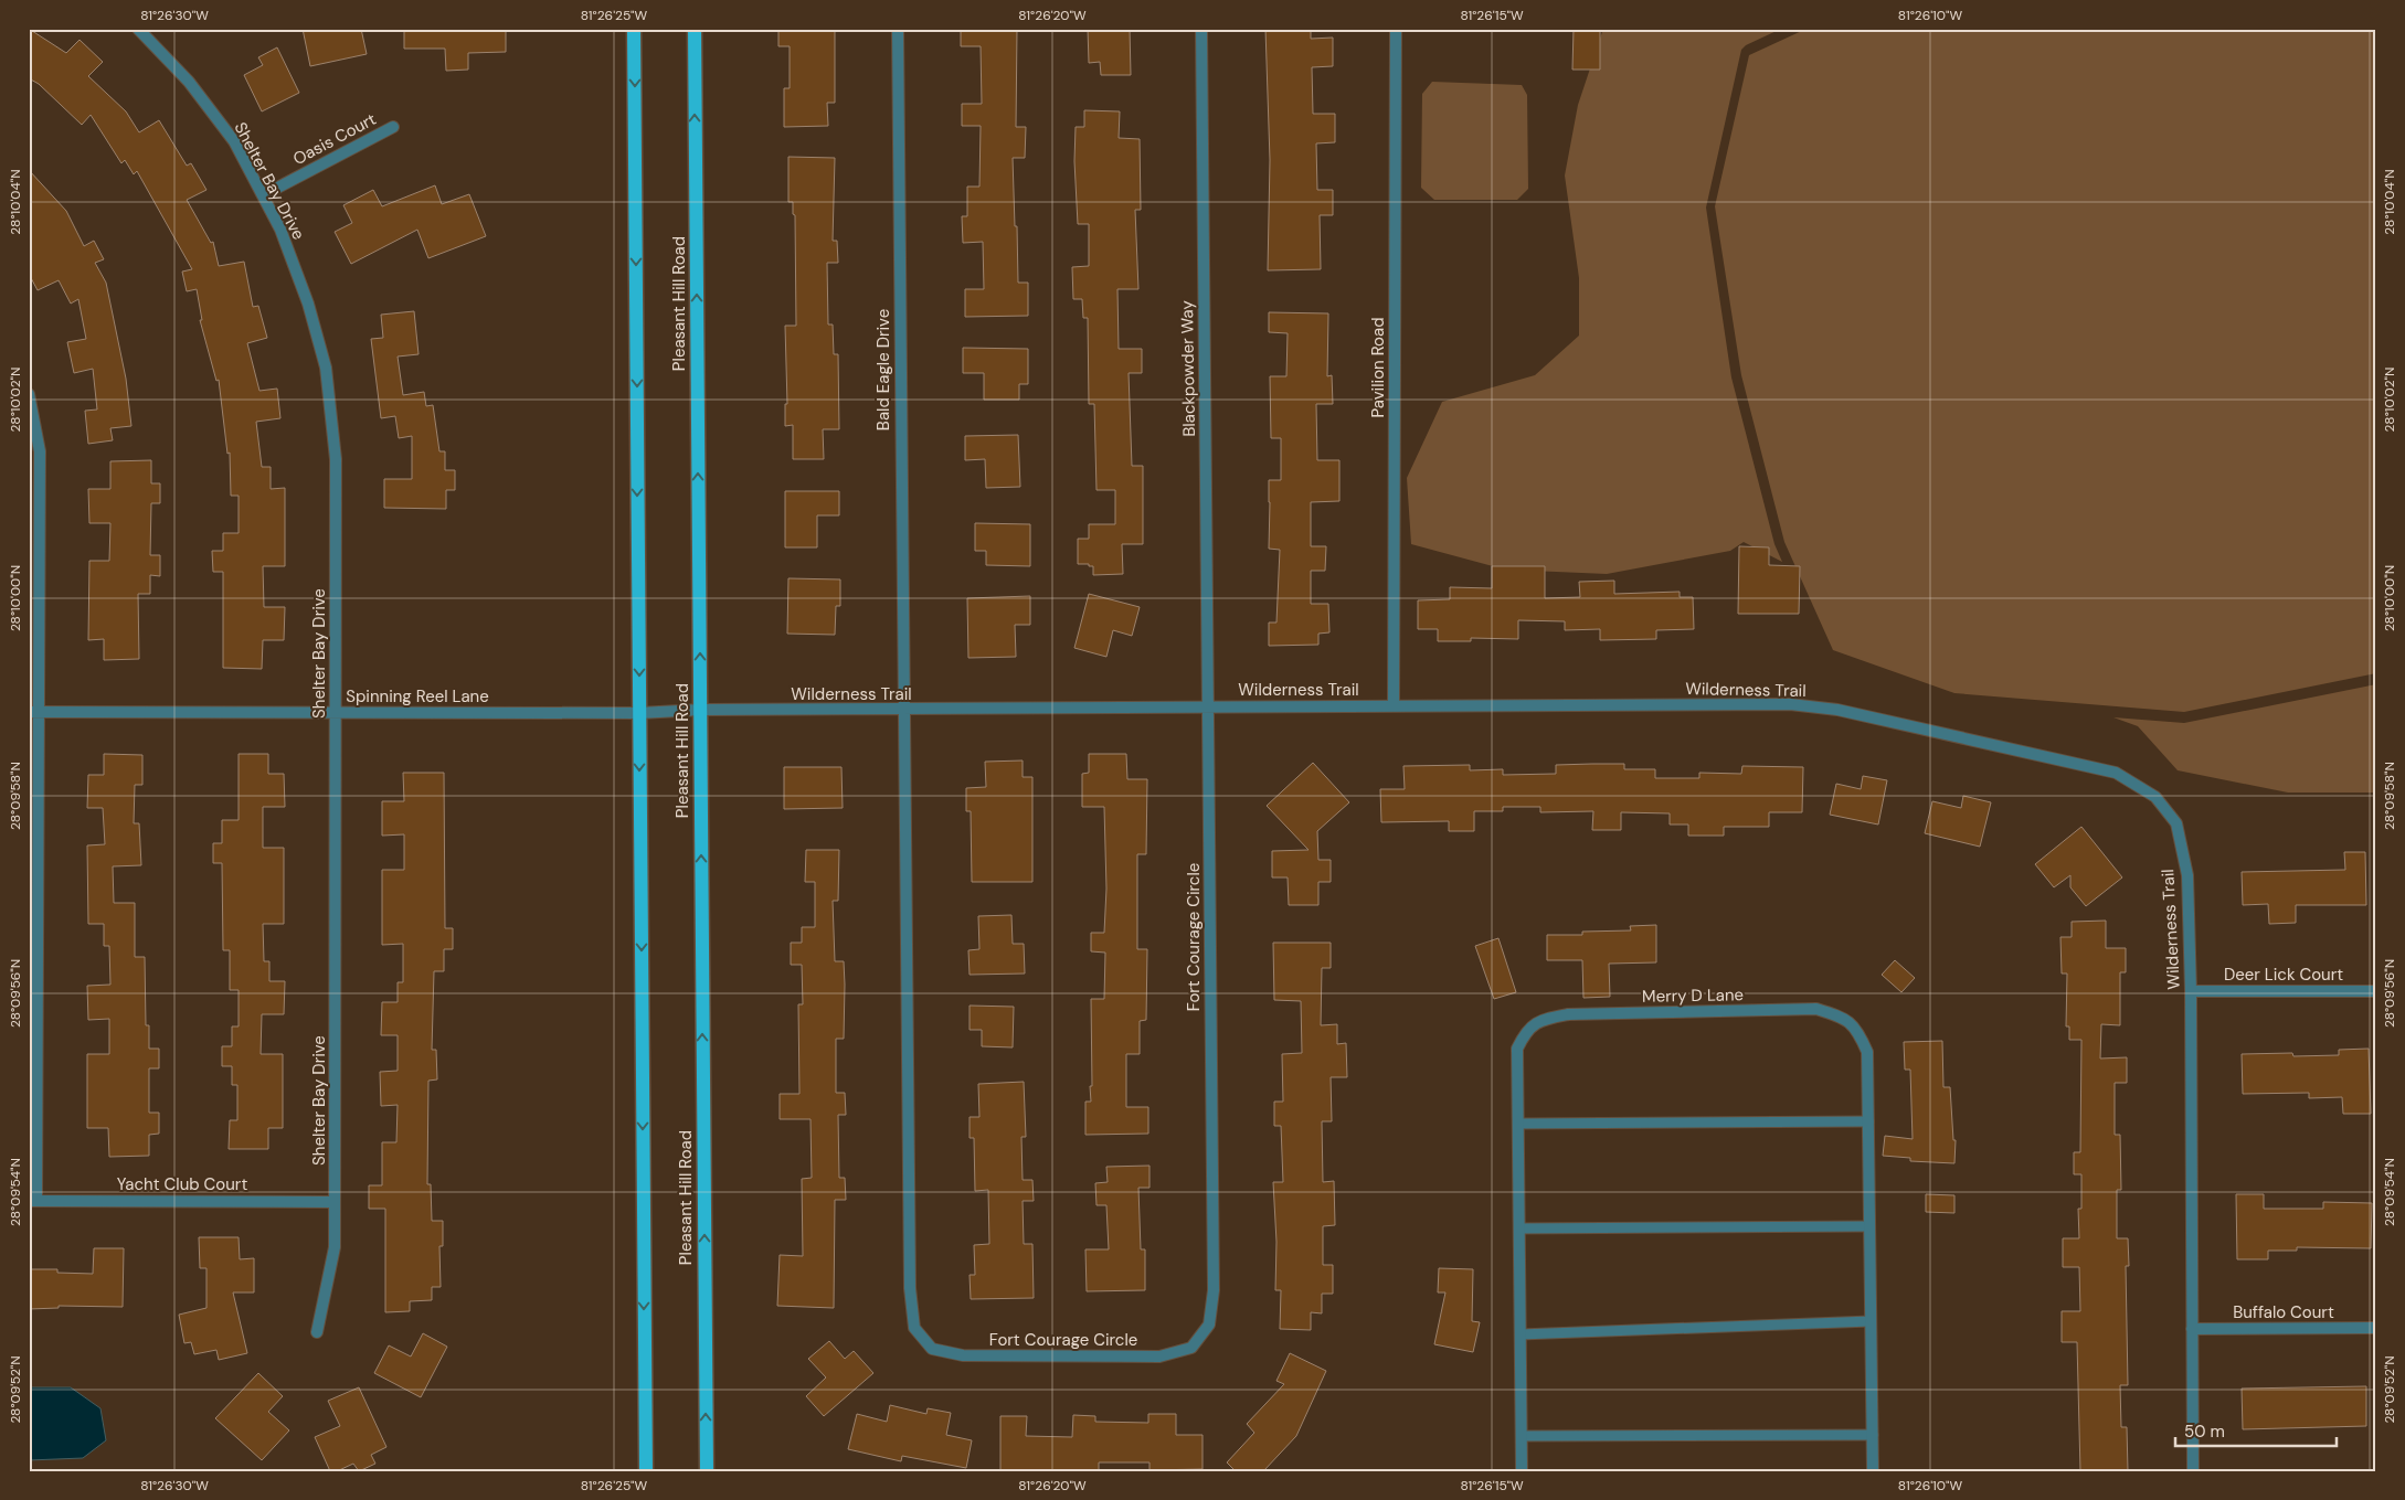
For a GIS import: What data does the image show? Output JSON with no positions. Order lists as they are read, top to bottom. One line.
{"streets":{"main road":["Pleasant Hill Road"],"street":["Oasis Court","Shelter Bay Drive","Pavilion Road","Blackpowder Way","Bald Eagle Drive","Wilderness Trail","Spinning Reel Lane","Fort Courage Circle","Deer Lick Court","Merry D Lane","Yacht Club Court","Buffalo Court"]},"crossings":[["Oasis Court","Shelter Bay Drive"],["Shelter Bay Drive","Spinning Reel Lane"],["Shelter Bay Drive","Yacht Club Court"],["Pleasant Hill Road","Wilderness Trail"],["Pavilion Road","Wilderness Trail"],["Blackpowder Way","Wilderness Trail"],["Blackpowder Way","Fort Courage Circle"],["Bald Eagle Drive","Wilderness Trail"],["Bald Eagle Drive","Fort Courage Circle"],["Wilderness Trail","Spinning Reel Lane"],["Wilderness Trail","Fort Courage Circle"],["Wilderness Trail","Deer Lick Court"],["Wilderness Trail","Buffalo Court"]],"scale_bar":"50 m","coordinates":["81°26'30\"W","81°26'25\"W","81°26'20\"W","81°26'15\"W","81°26'10\"W","28°10'04\"N","28°10'02\"N","28°10'00\"N","28°09'58\"N","28°09'56\"N","28°09'54\"N","28°09'52\"N"]}
